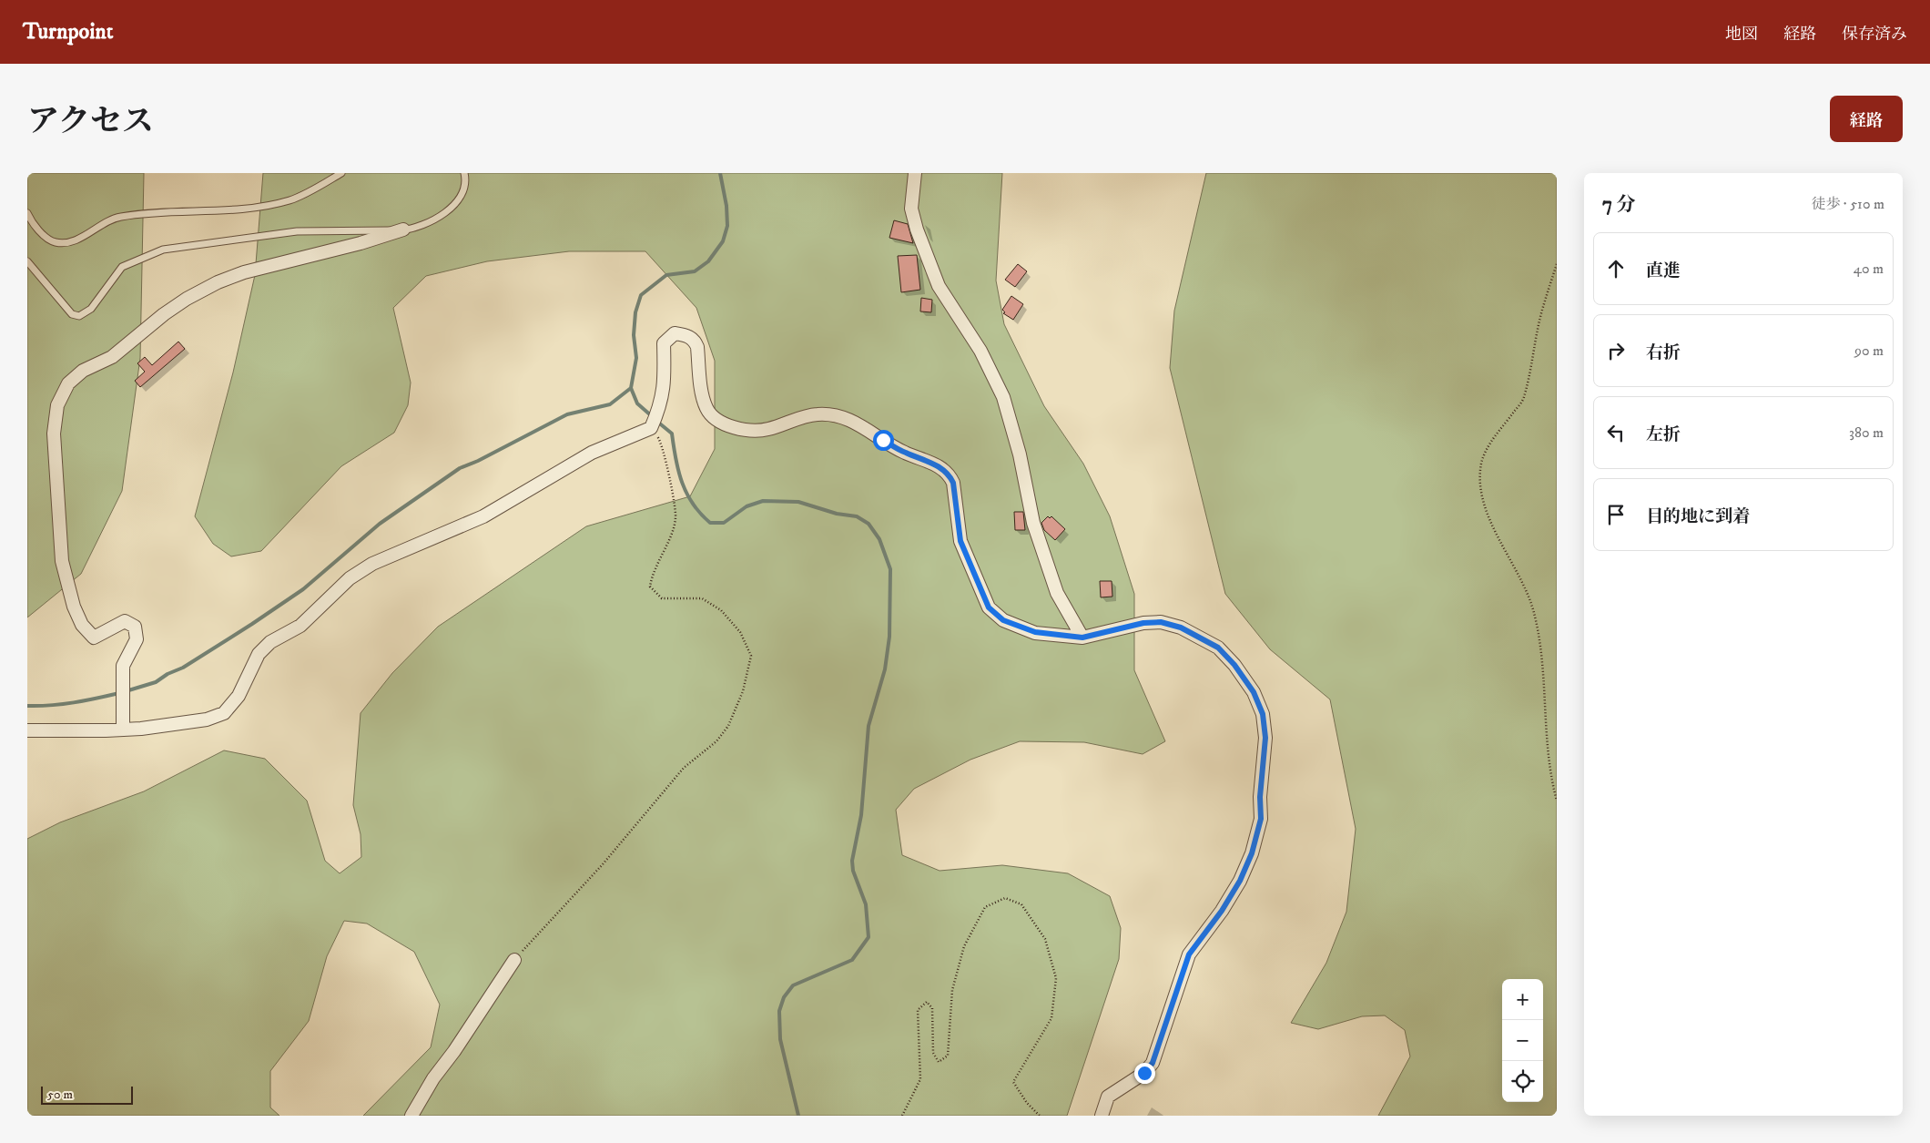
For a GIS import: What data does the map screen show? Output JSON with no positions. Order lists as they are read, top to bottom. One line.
{"scale_bar":"50 m","page":{"header":"Turnpoint","nav":["地図","経路","保存済み"],"title":"アクセス","buttons":"経路","heading":["7 分","徒歩 · 510 m"],"list":[["直進","40 m"],["右折","90 m"],["左折","380 m"],"目的地に到着"],"map_buttons":["+","−"],"scale":"50 m"}}
